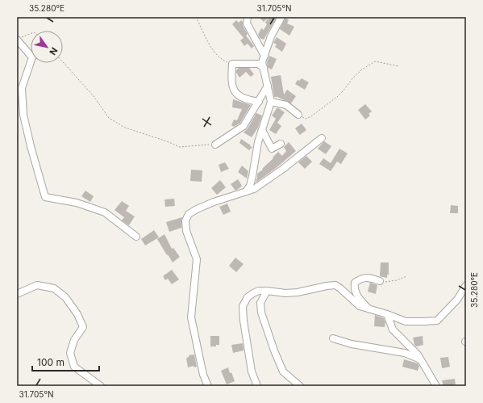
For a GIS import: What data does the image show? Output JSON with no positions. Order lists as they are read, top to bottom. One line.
{"scale_bar":"100 m","north":"bottom right","coordinates":["35.280°E","31.705°N"]}
